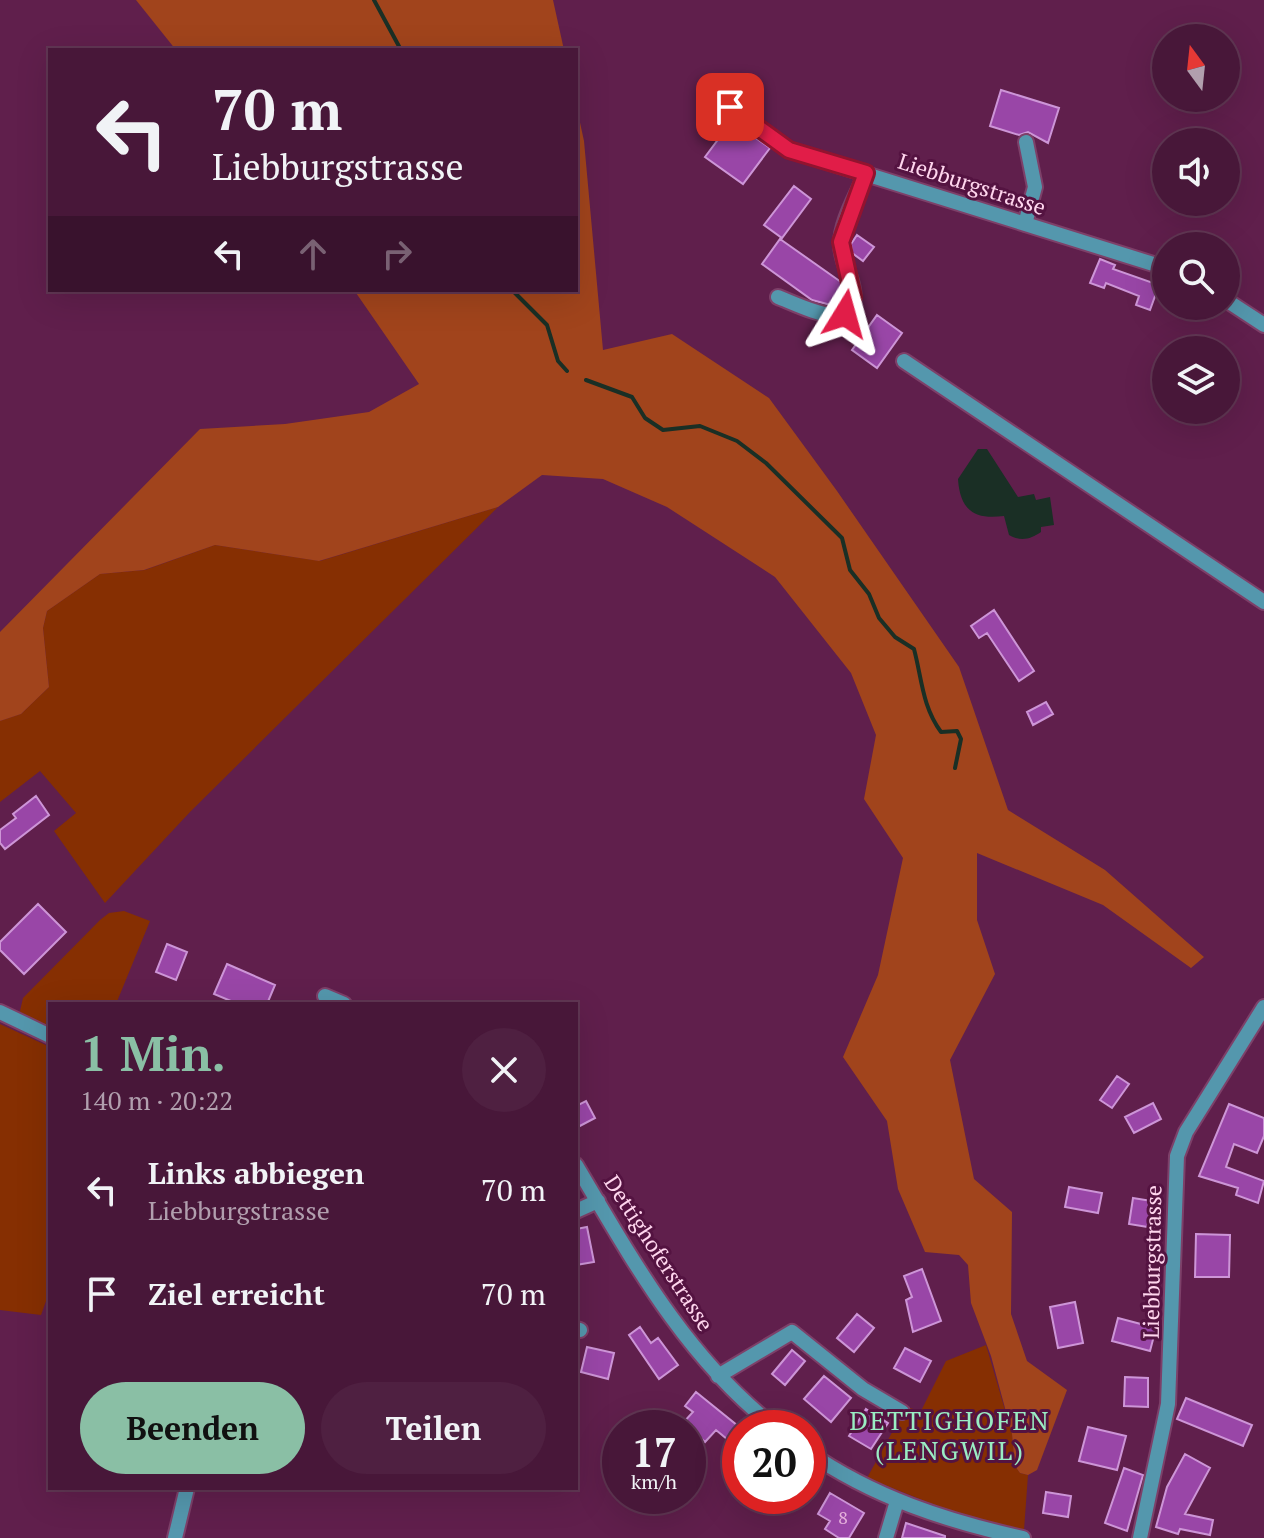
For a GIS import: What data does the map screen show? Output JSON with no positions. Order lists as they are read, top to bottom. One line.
{"streets":{"street":["Liebburgstrasse","Dettighoferstrasse"]},"districts":["DETTIGHOFEN (LENGWIL)"],"house_numbers":["8"],"north":"top","page":{"turn":["70 m","Liebburgstrasse"],"heading":["1 Min.","140 m · 20:22"],"list":[{"name":"Links abbiegen","note":"Liebburgstrasse","value":"70 m"},{"name":"Ziel erreicht","value":"70 m"}],"buttons":["Beenden","Teilen"],"speed":"17 km/h","limit":"20"}}
